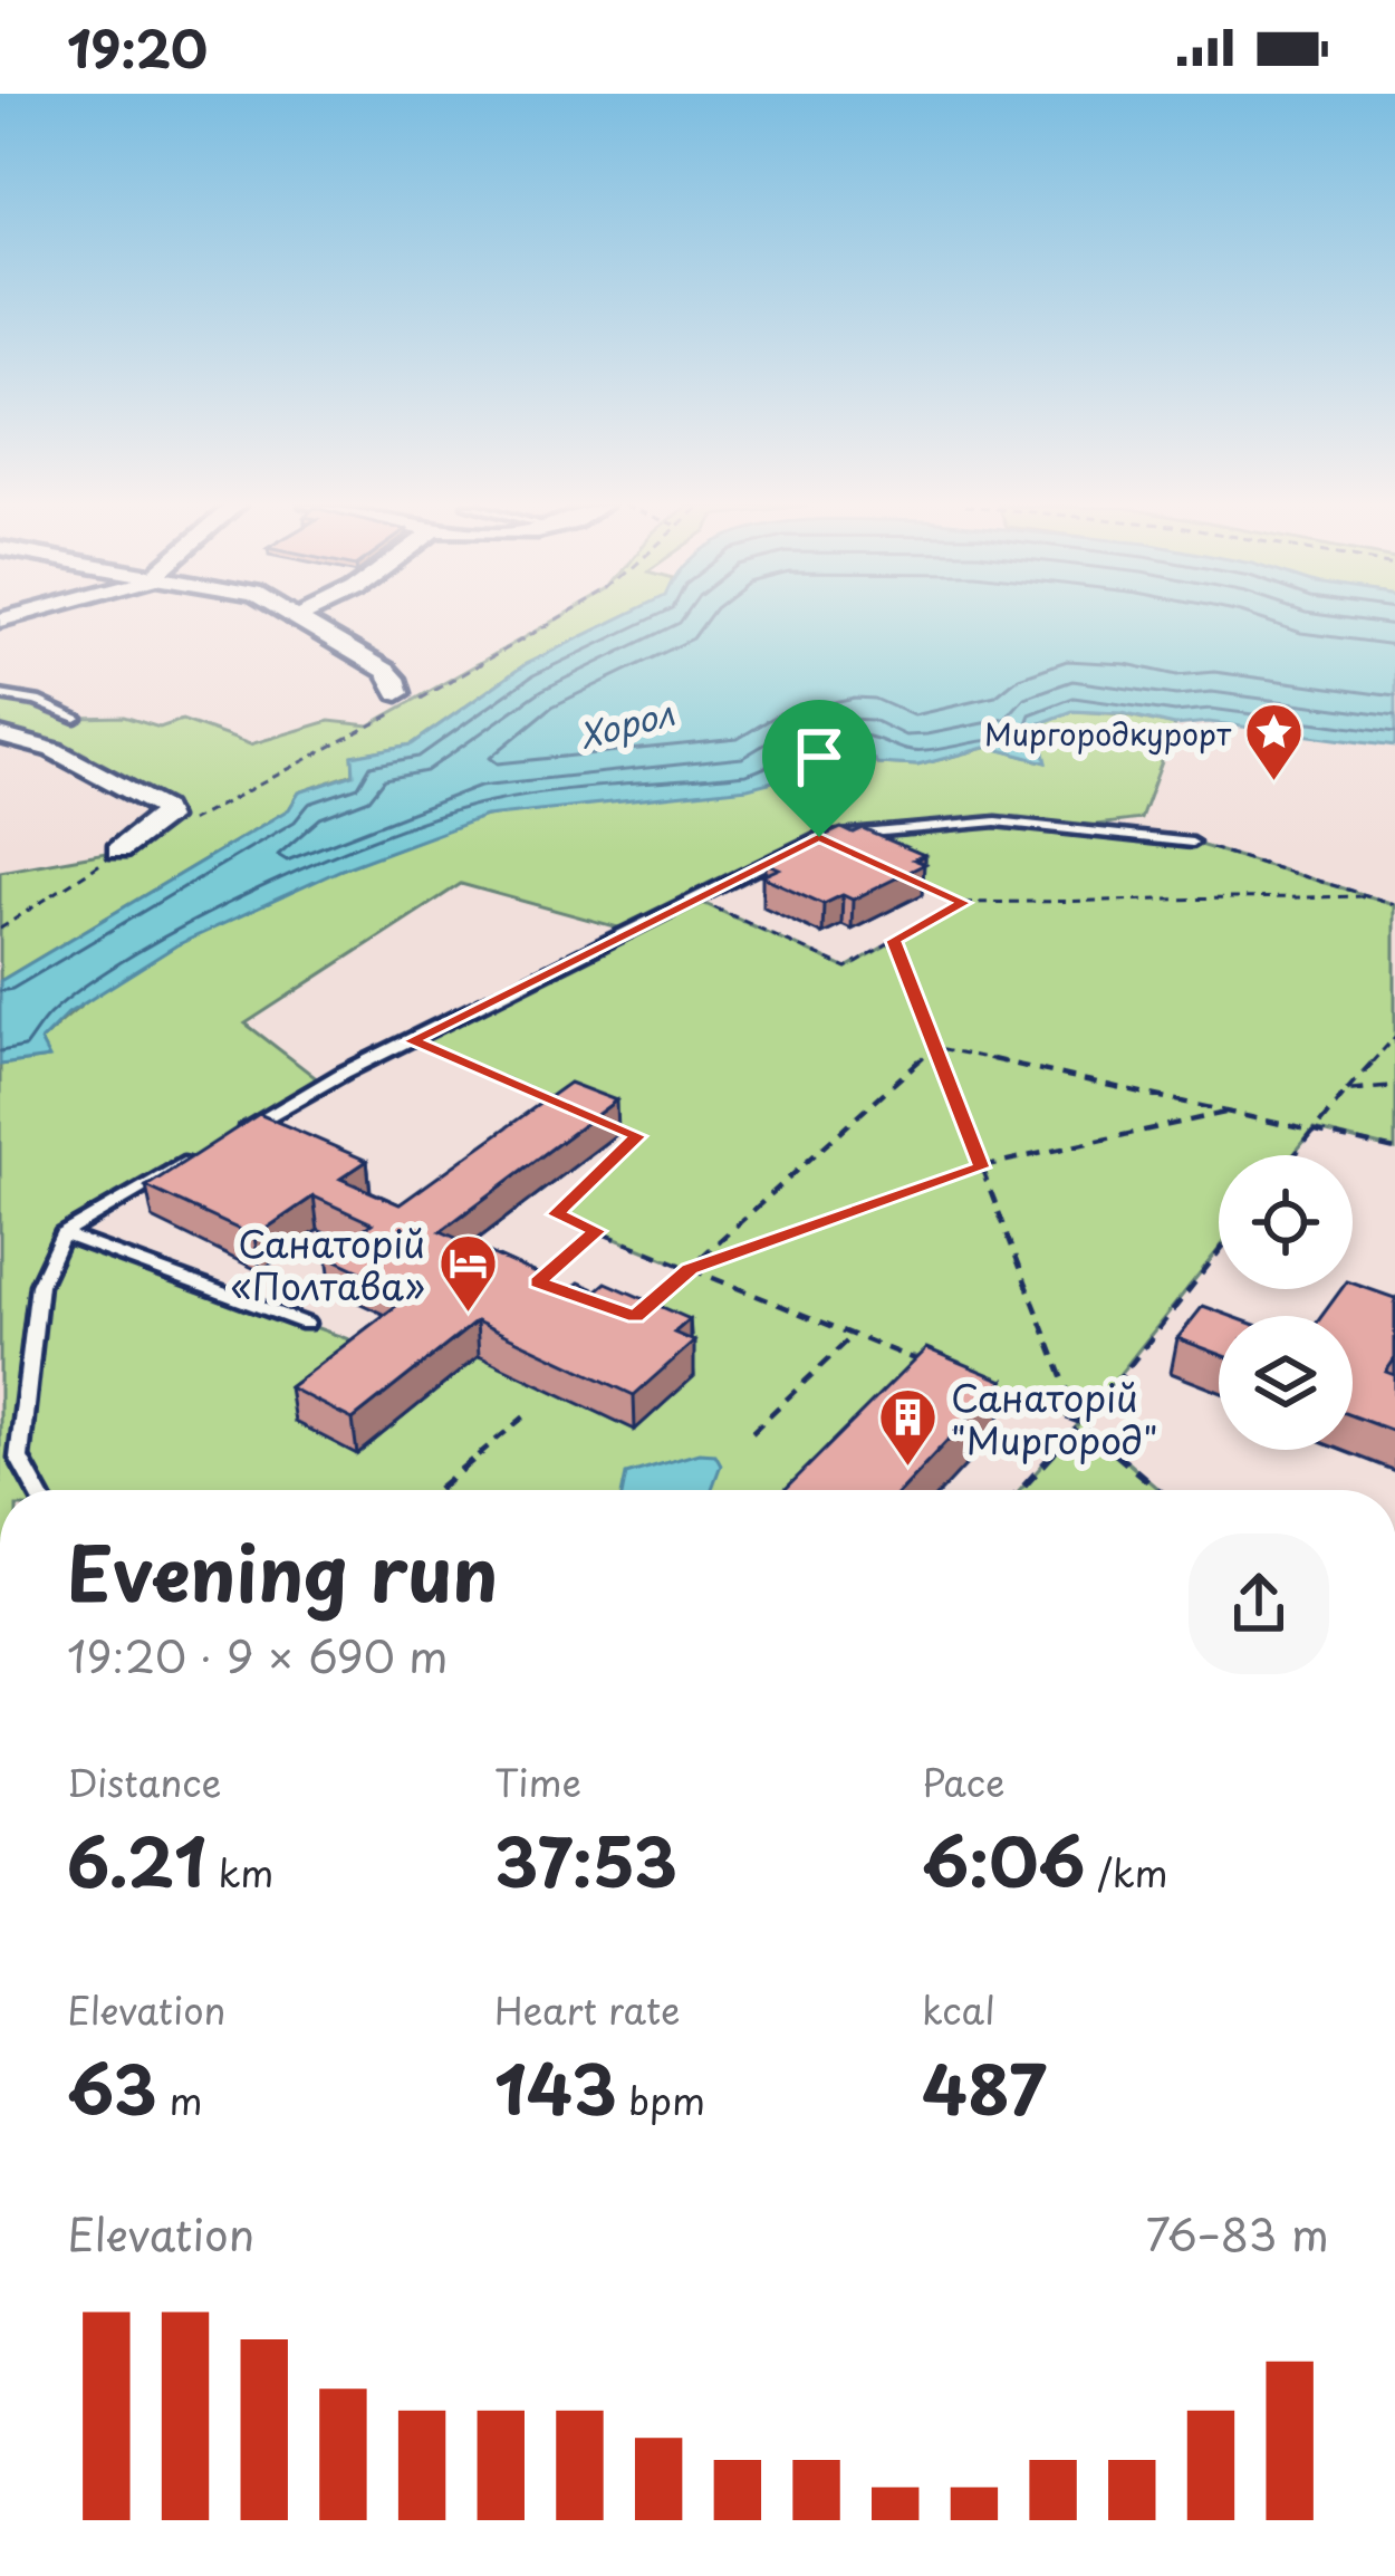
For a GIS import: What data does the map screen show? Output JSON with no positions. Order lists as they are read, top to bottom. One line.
{"water":["Хорол"],"places":{"place":["Миргородкурорт"],"hotel":["Санаторій «Полтава»"],"building":["Санаторій \"Миргород\""]},"page":{"status":"19:20","heading":["Evening run","19:20 · 9 × 690 m"],"stats":[["Distance","6.21 km"],["Time","37:53"],["Pace","6:06 /km"],["Elevation","63 m"],["Heart rate","143 bpm"],["kcal","487"]],"chart":["Elevation","76–83 m"]}}
